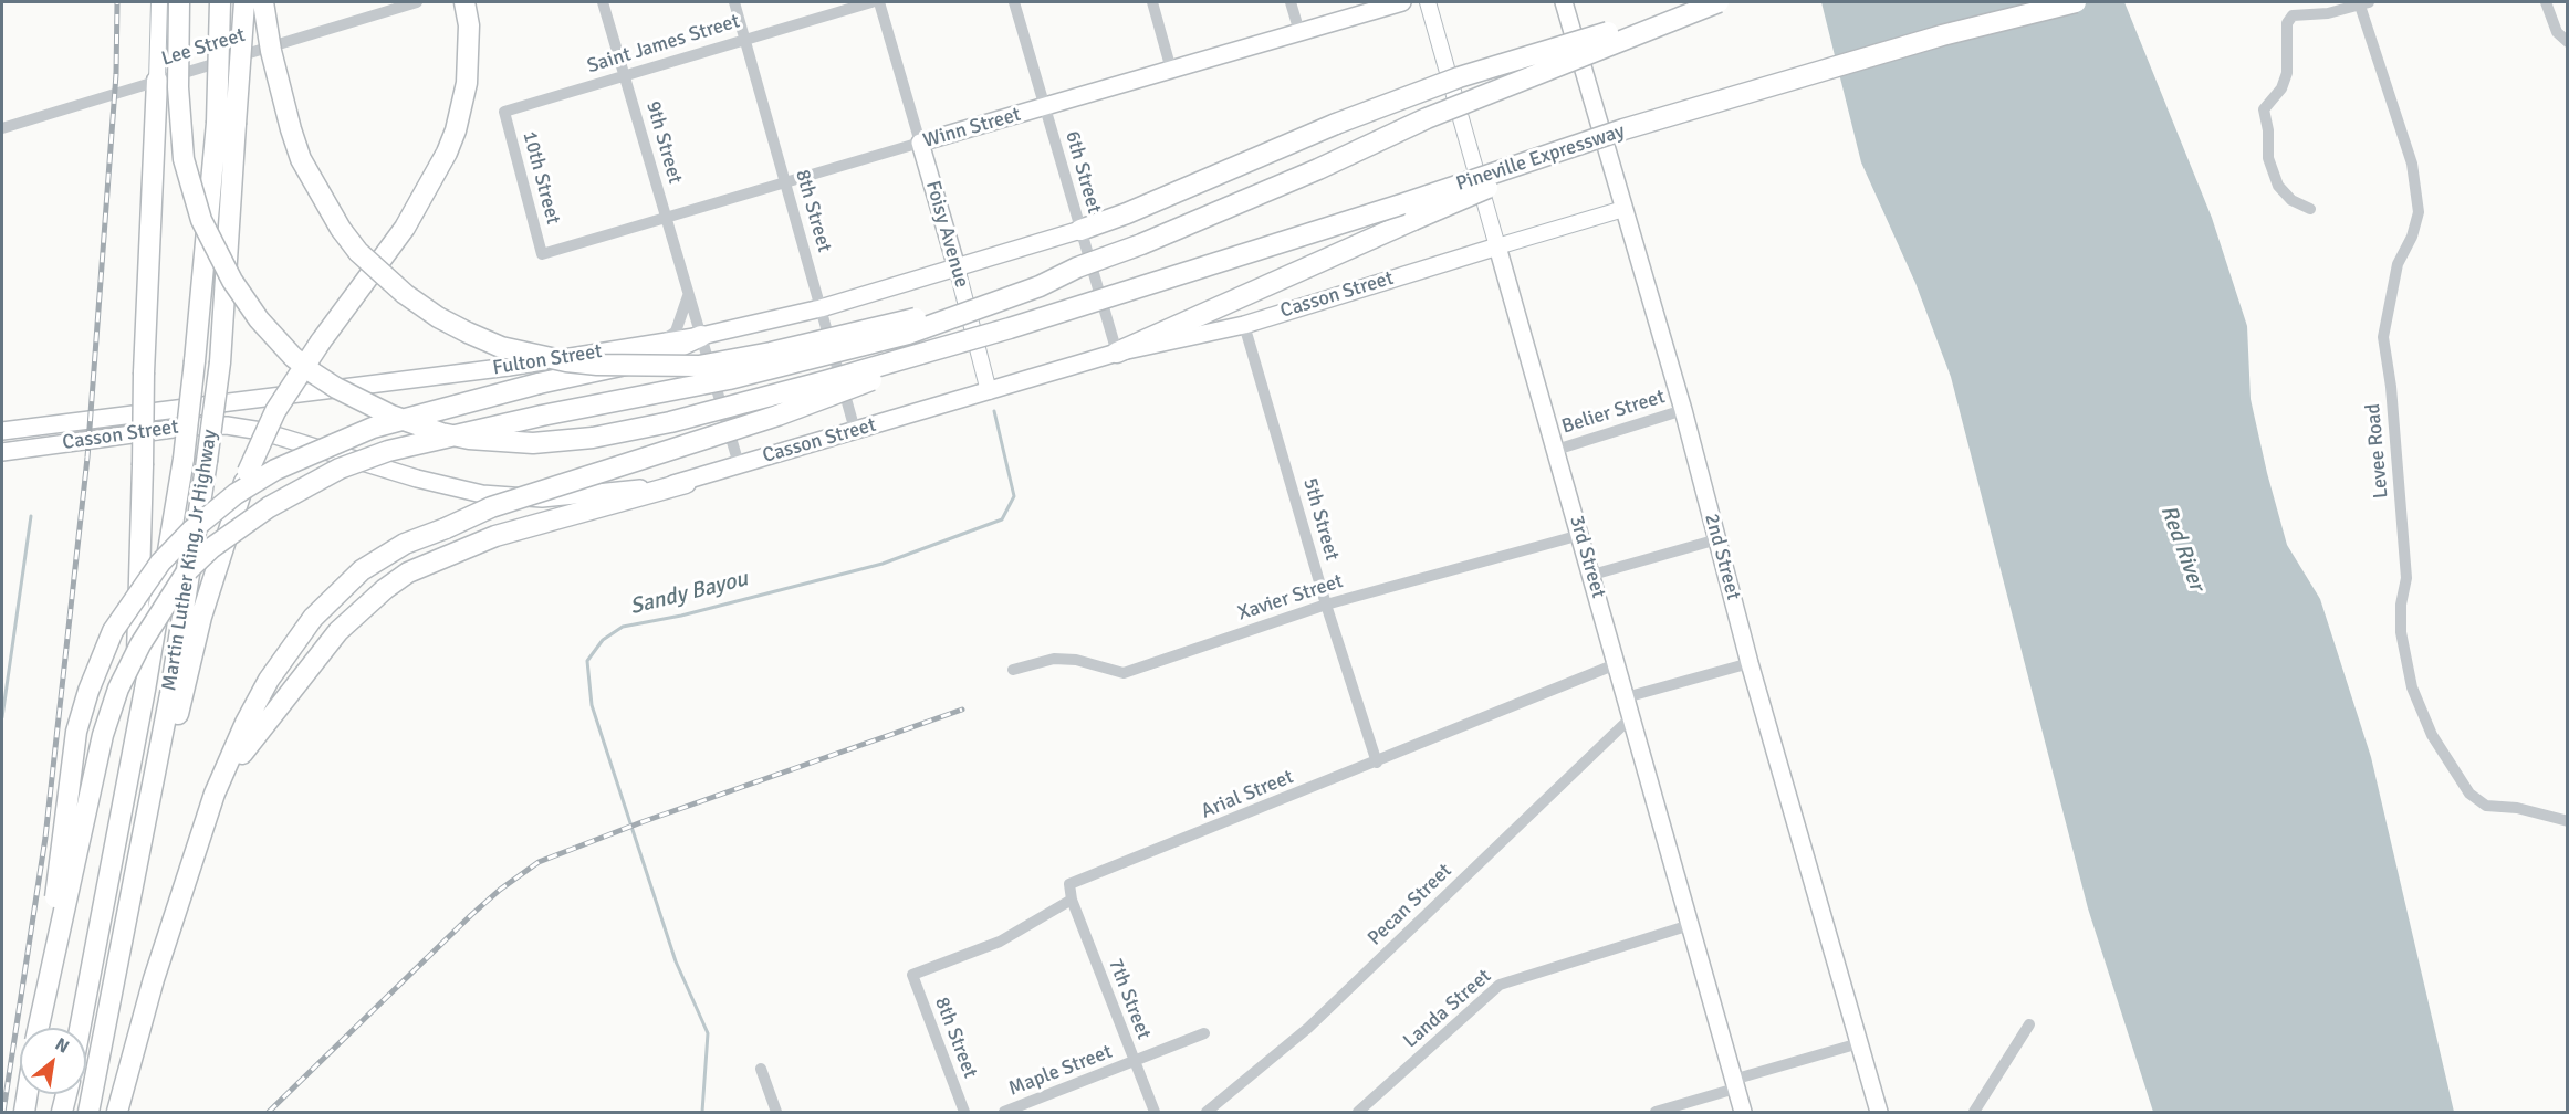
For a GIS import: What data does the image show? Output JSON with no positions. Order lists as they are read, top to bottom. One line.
{"streets":{"highway":["Pineville Expressway","Martin Luther King, Jr Highway"],"main road":["Winn Street","Foisy Avenue","Casson Street","Fulton Street","3rd Street","2nd Street"],"street":["Saint James Street","Lee Street","9th Street","6th Street","10th Street","8th Street","Belier Street","Levee Road","5th Street","Xavier Street","Arial Street","Pecan Street","7th Street","Landa Street","Maple Street"]},"crossings":[["Saint James Street","9th Street"],["Saint James Street","10th Street"],["Saint James Street","8th Street"],["Winn Street","9th Street"],["Winn Street","6th Street"],["Winn Street","10th Street"],["Winn Street","8th Street"],["Winn Street","Foisy Avenue"],["9th Street","Casson Street"],["9th Street","Fulton Street"],["6th Street","Casson Street"],["6th Street","Fulton Street"],["8th Street","Casson Street"],["8th Street","Fulton Street"],["8th Street","Arial Street"],["Foisy Avenue","Casson Street"],["Foisy Avenue","Fulton Street"],["Casson Street","5th Street"],["Casson Street","3rd Street"],["Casson Street","2nd Street"],["Belier Street","3rd Street"],["Belier Street","2nd Street"],["5th Street","Xavier Street"],["5th Street","Arial Street"],["3rd Street","Xavier Street"],["3rd Street","Arial Street"],["3rd Street","Pecan Street"],["3rd Street","Landa Street"],["Arial Street","7th Street"],["7th Street","Maple Street"]],"water":["Red River","Sandy Bayou"],"north":"top right"}
